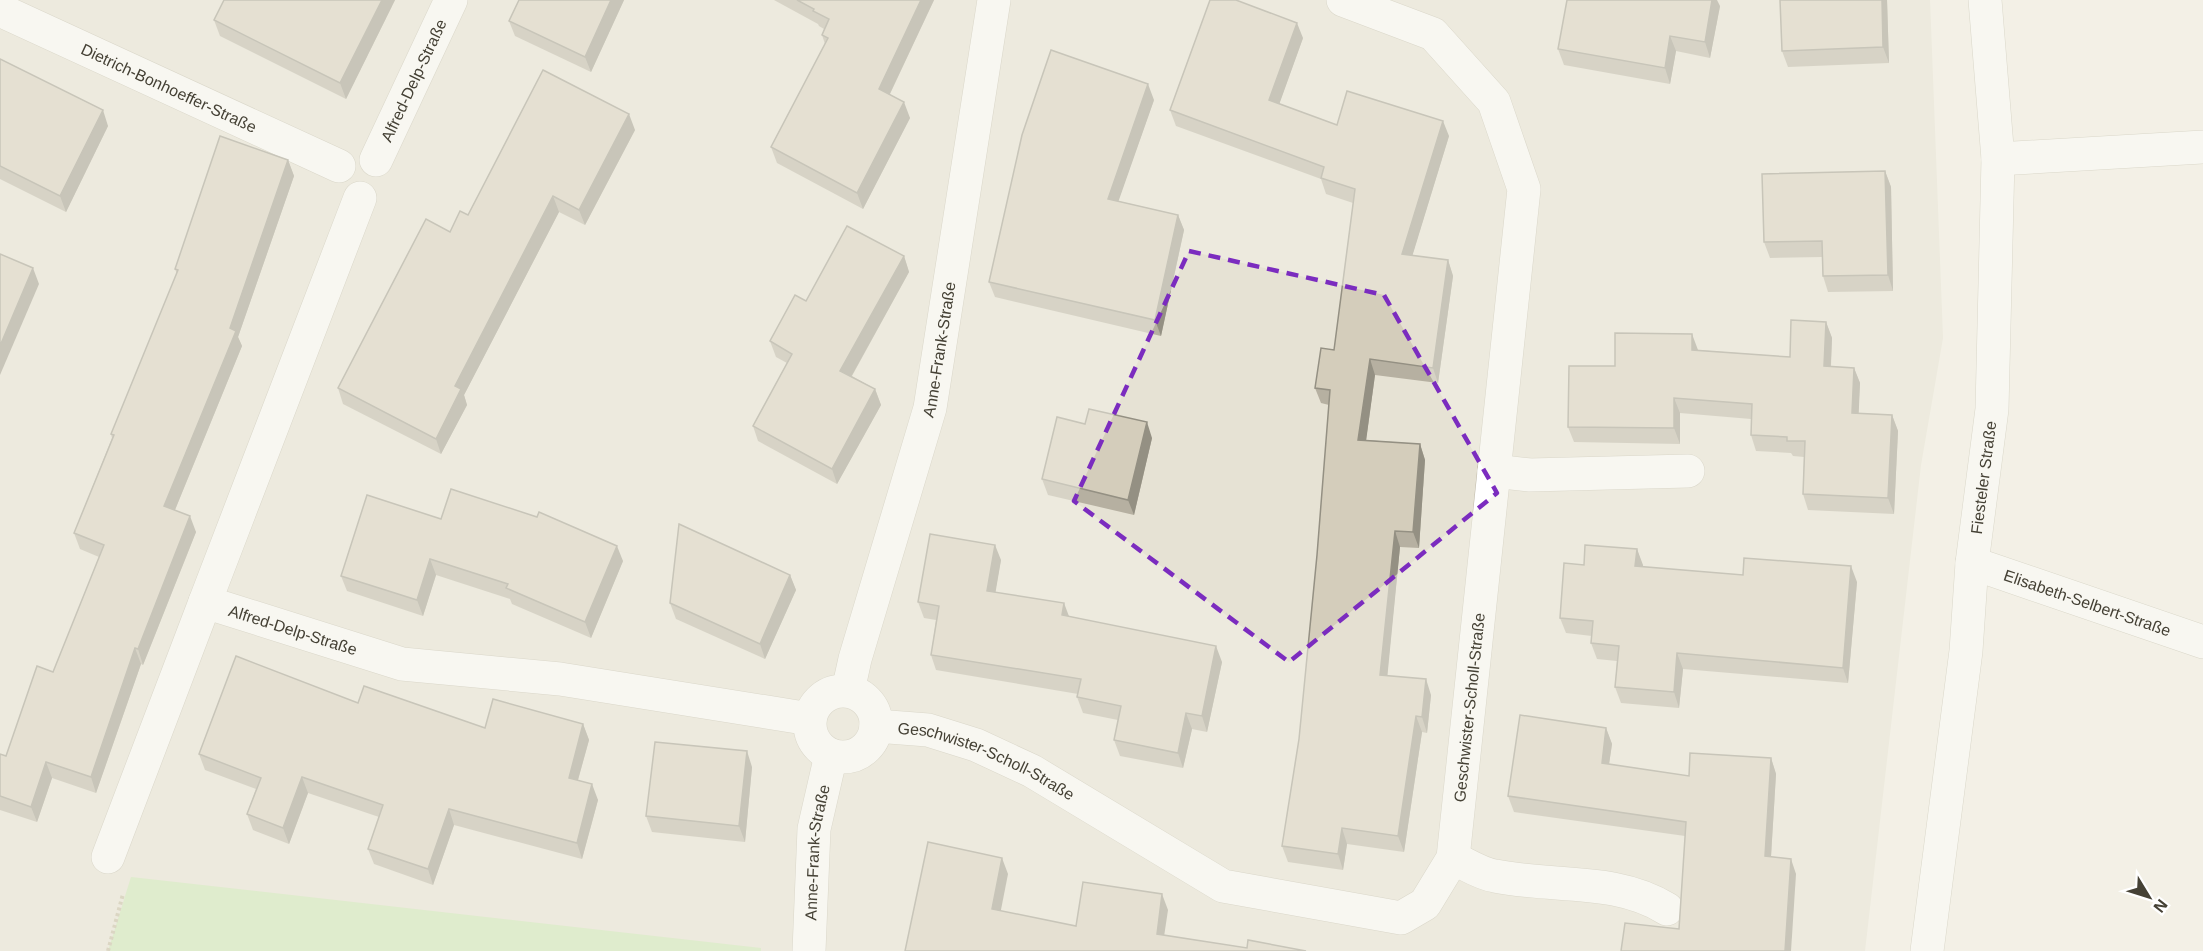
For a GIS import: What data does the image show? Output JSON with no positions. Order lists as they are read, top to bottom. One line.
{"streets":{"street":["Alfred-Delp-Straße","Dietrich-Bonhoeffer-Straße","Anne-Frank-Straße","Fiesteler Straße","Elisabeth-Selbert-Straße","Geschwister-Scholl-Straße"]},"crossings":[["Alfred-Delp-Straße","Dietrich-Bonhoeffer-Straße"],["Alfred-Delp-Straße","Anne-Frank-Straße"],["Alfred-Delp-Straße","Geschwister-Scholl-Straße"],["Anne-Frank-Straße","Geschwister-Scholl-Straße"],["Fiesteler Straße","Elisabeth-Selbert-Straße"]],"north":"bottom right"}
